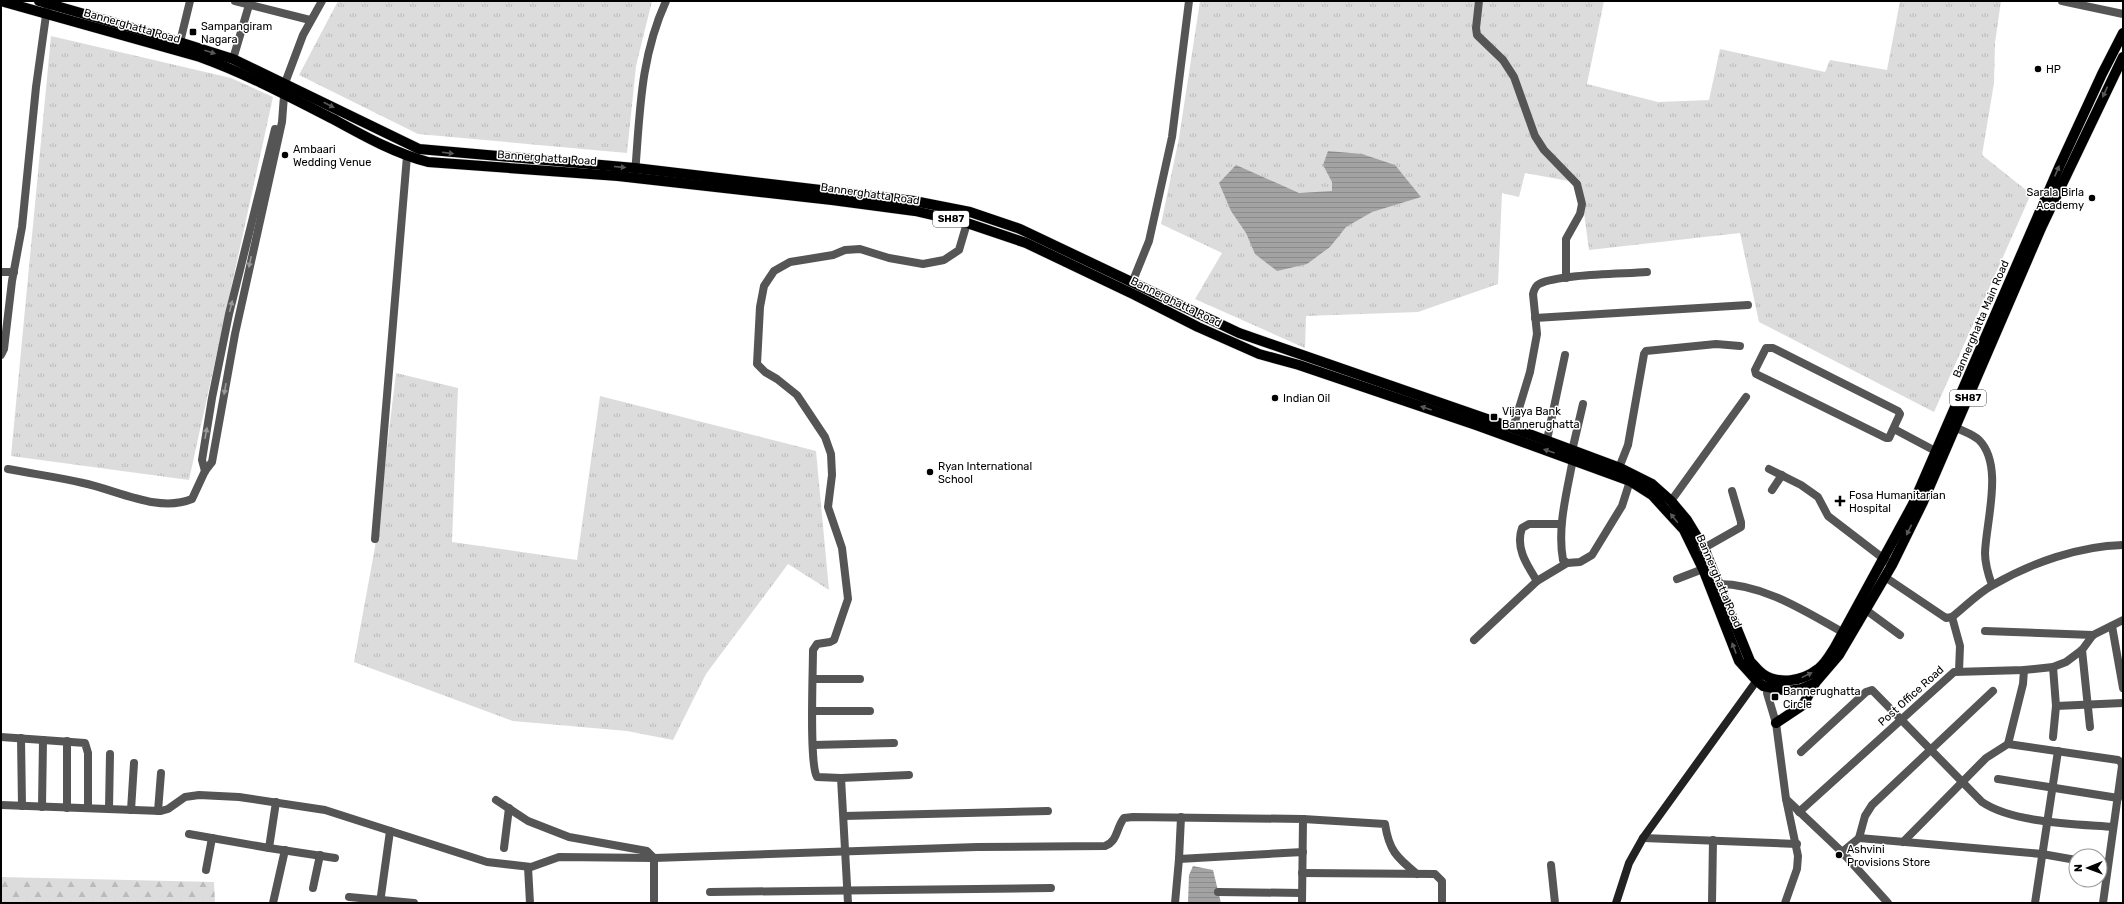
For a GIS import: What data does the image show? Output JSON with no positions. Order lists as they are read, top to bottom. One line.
{"streets":{"main road":["Bannerghatta Road","SH87","Bannerghatta Main Road"],"street":["Post Office Road"]},"crossings":[["Bannerghatta Road","Bannerghatta Main Road"]],"places":{"transit":["Sampangiram Nagara","Vijaya Bank Bannerughatta","Bannerughatta Circle"],"other":["HP","Ambaari Wedding Venue","Sarala Birla Academy","Indian Oil","Ryan International School","Ashvini Provisions Store"],"health":["Fosa Humanitarian Hospital"]},"north":"left"}
